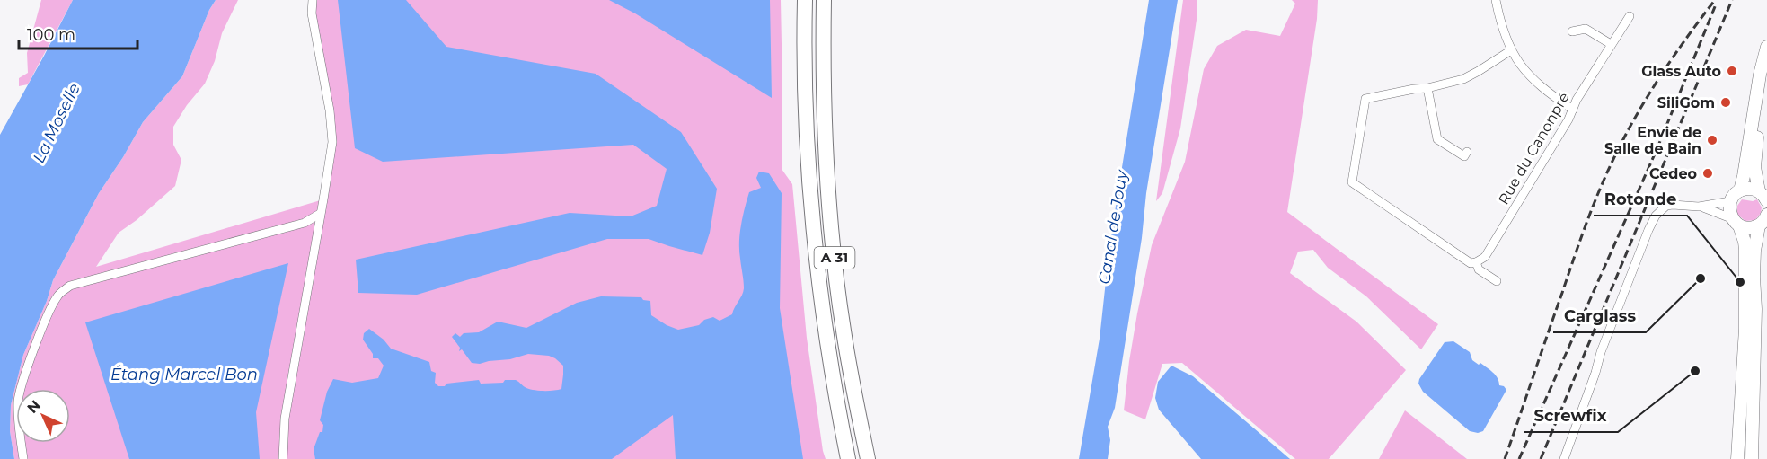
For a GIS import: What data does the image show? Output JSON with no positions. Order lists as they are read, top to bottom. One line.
{"streets":{"highway":["A 31"],"street":["Rue du Canonpré"]},"water":["La Moselle","Canal de Jouy","Étang Marcel Bon"],"places":["Glass Auto","SiliGom","Envie de Salle de Bain","Cedeo","Carglass","Rotonde","Screwfix"],"scale_bar":"100 m","north":"top left"}
